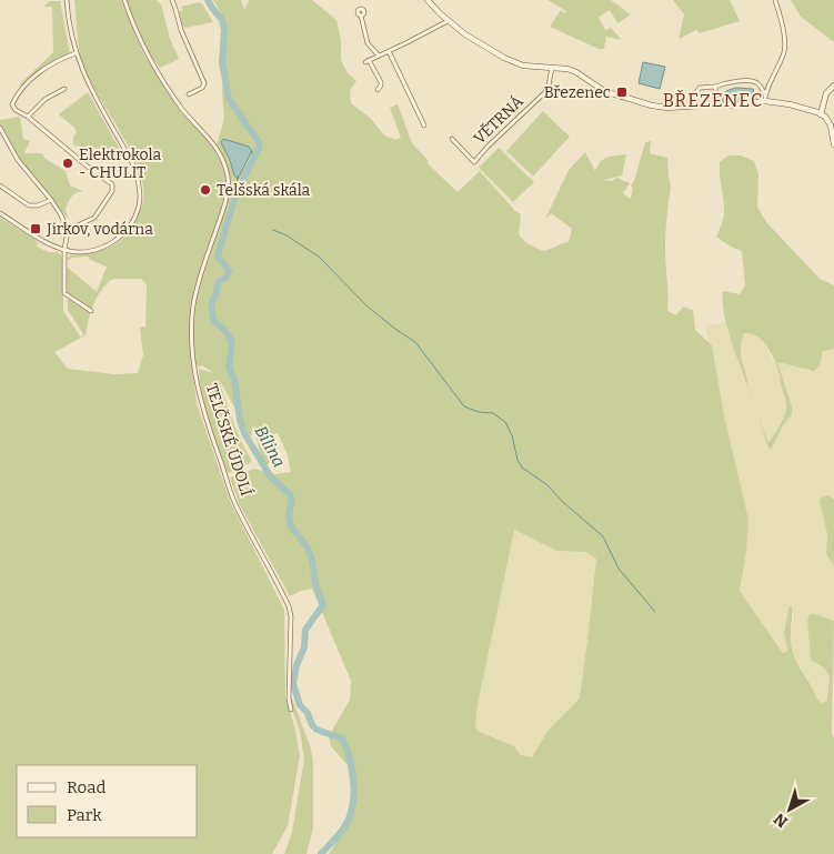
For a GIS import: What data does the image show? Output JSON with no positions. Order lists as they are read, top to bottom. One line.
{"streets":{"street":["VĚTRNÁ","TELČSKÉ ÚDOLÍ"]},"districts":["BŘEZENEC"],"water":["Bílina"],"places":{"transit":["Březenec","Jirkov, vodárna"],"other":["Elektrokola - CHULIT","Telšská skála"]},"legend":["Road","Park"],"north":"bottom left"}
